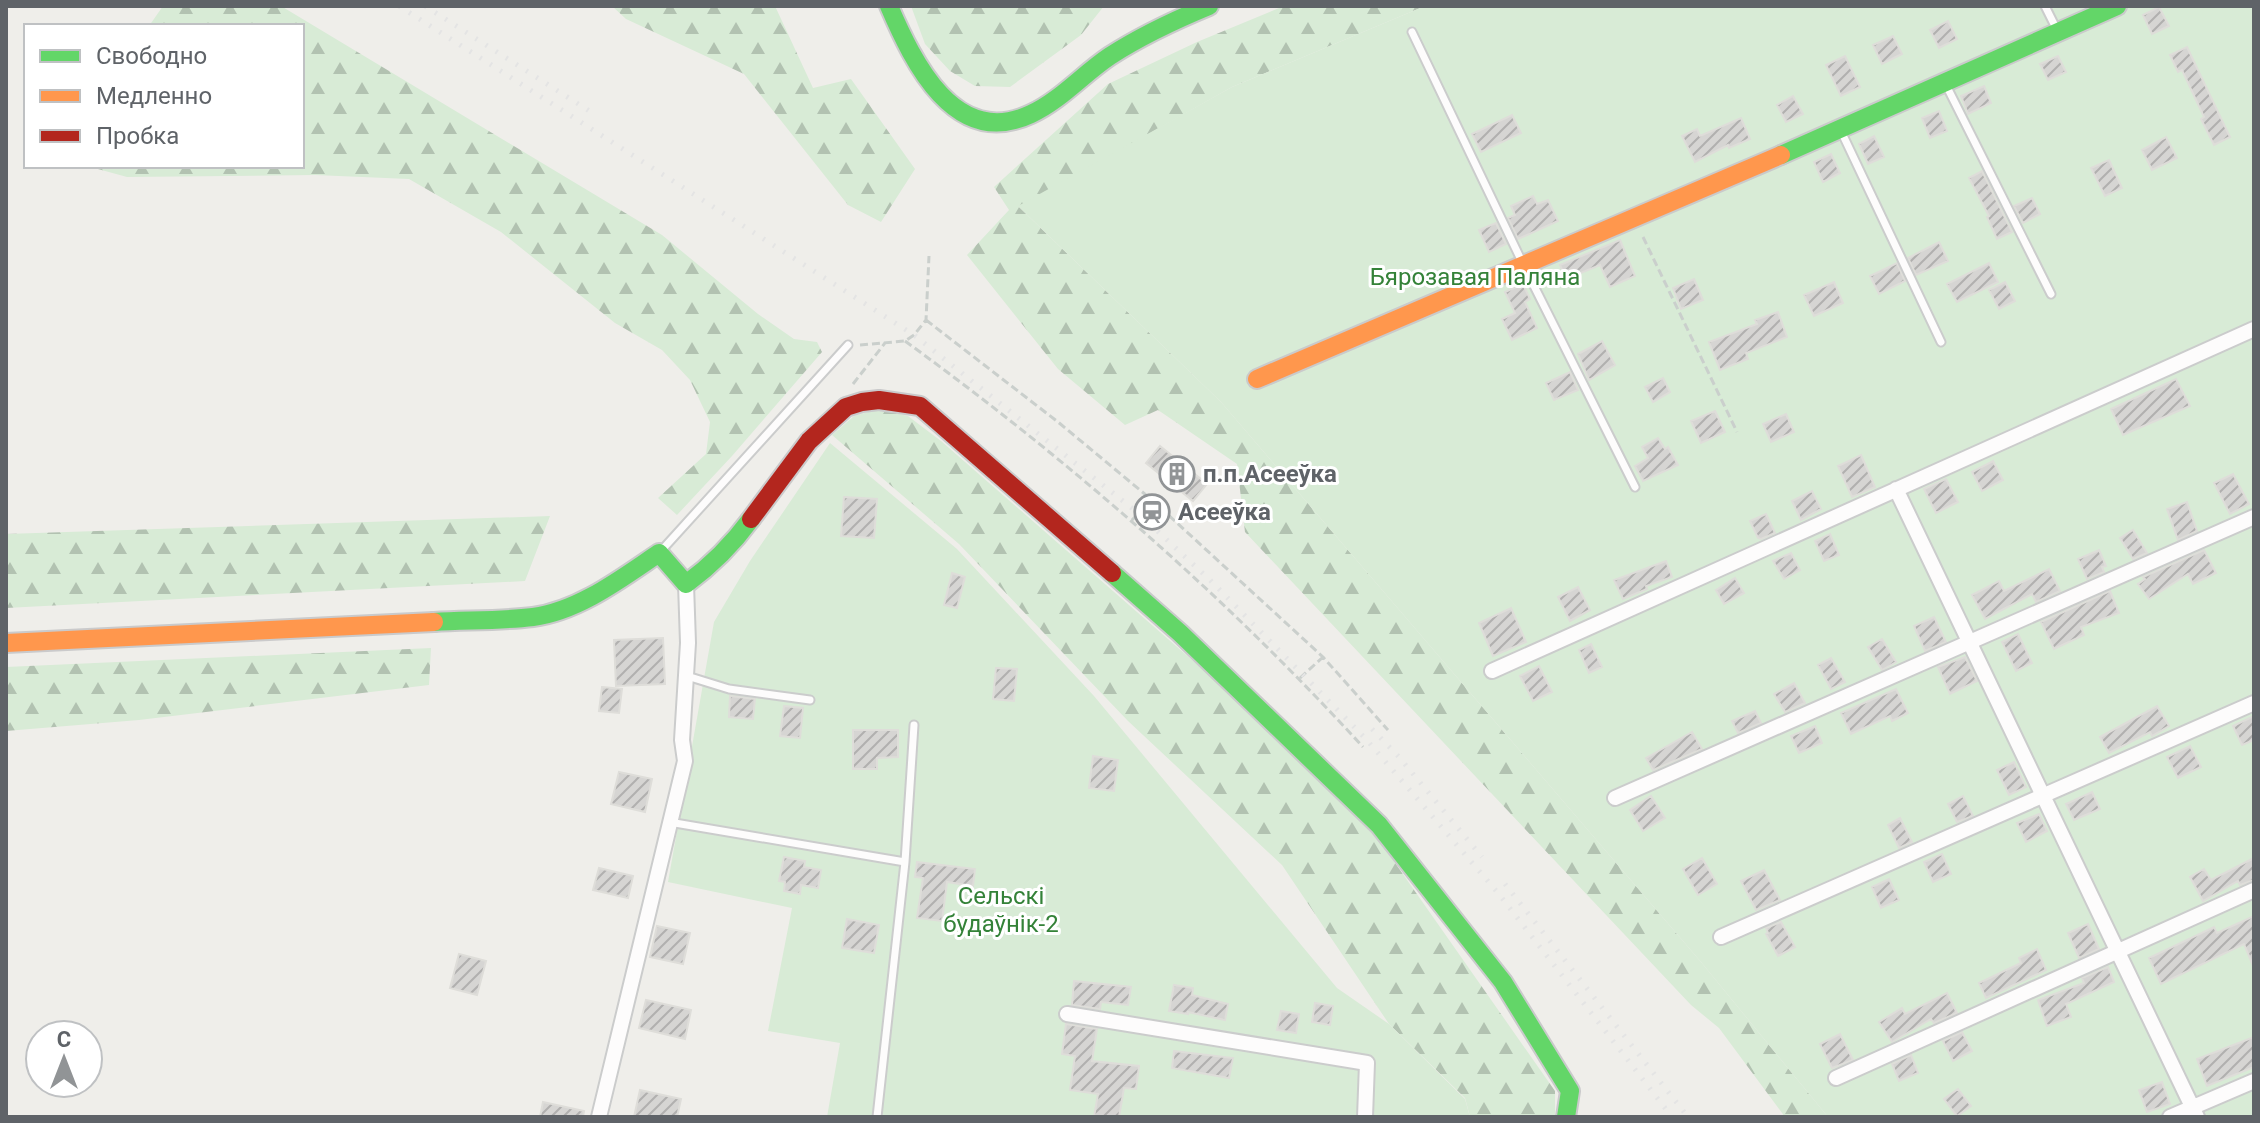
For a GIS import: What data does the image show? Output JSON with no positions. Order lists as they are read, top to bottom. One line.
{"parks":["Бярозавая Паляна","Сельскі будаўнік-2"],"places":{"building":["п.п.Асееўка"],"station":["Асееўка"]},"legend":["Свободно","Медленно","Пробка"],"north":"top"}
